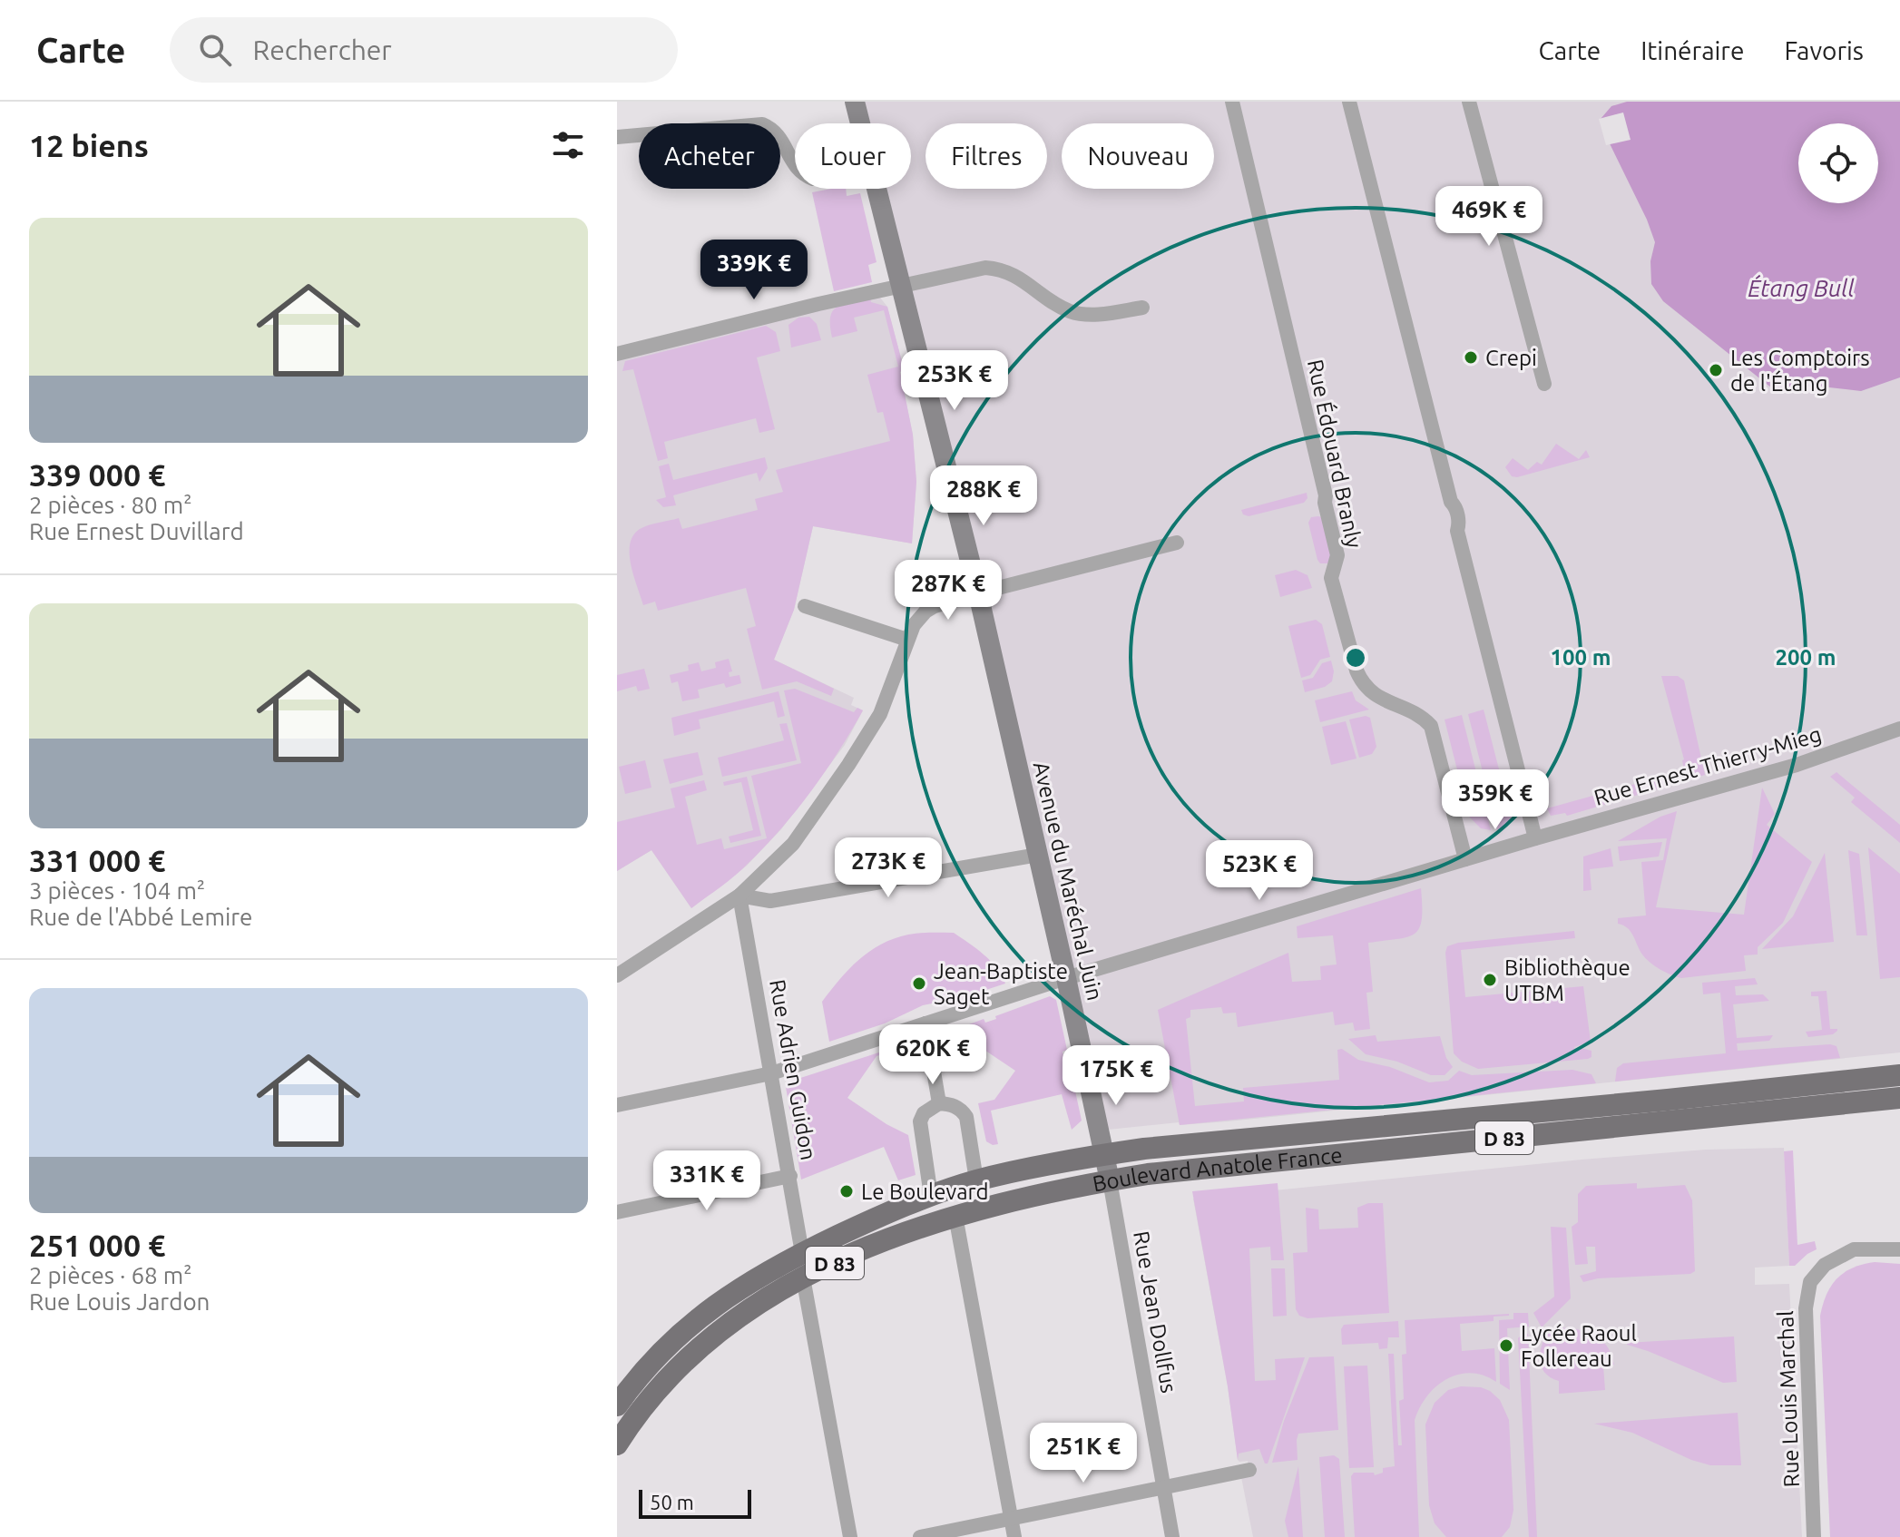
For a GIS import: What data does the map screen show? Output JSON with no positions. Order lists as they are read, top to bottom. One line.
{"streets":{"main road":["D 83","Boulevard Anatole France"],"street":["Rue Édouard Branly","Rue Ernest Thierry-Mieg","Avenue du Maréchal Juin","Rue Adrien Guidon","Rue Jean Dollfus","Rue Louis Marchal"]},"crossings":[["Rue Édouard Branly","Rue Ernest Thierry-Mieg"],["Rue Ernest Thierry-Mieg","Avenue du Maréchal Juin"],["Rue Ernest Thierry-Mieg","Rue Adrien Guidon"],["Avenue du Maréchal Juin","Boulevard Anatole France"],["Avenue du Maréchal Juin","Rue Jean Dollfus"],["Rue Adrien Guidon","Boulevard Anatole France"],["Boulevard Anatole France","Rue Jean Dollfus"]],"water":["Étang Bull"],"places":["Crepi","Les Comptoirs de l'Étang","Bibliothèque UTBM","Jean-Baptiste Saget","Le Boulevard","Lycée Raoul Follereau"],"scale_bar":"50 m","page":{"header":"Carte","search":"Rechercher","nav":["Carte","Itinéraire","Favoris"],"heading":"12 biens","chip":["Acheter","Louer","Filtres","Nouveau"],"price":["469K €","339K €","253K €","288K €","287K €","359K €","273K €","523K €","620K €","175K €","331K €","251K €"],"list":[{"name":"339 000 €","note":"2 pièces · 80 m² · Rue Ernest Duvillard"},{"name":"331 000 €","note":"3 pièces · 104 m² · Rue de l'Abbé Lemire"},{"name":"251 000 €","note":"2 pièces · 68 m² · Rue Louis Jardon"}],"scale":"50 m"},"rings":["100 m","200 m"]}
